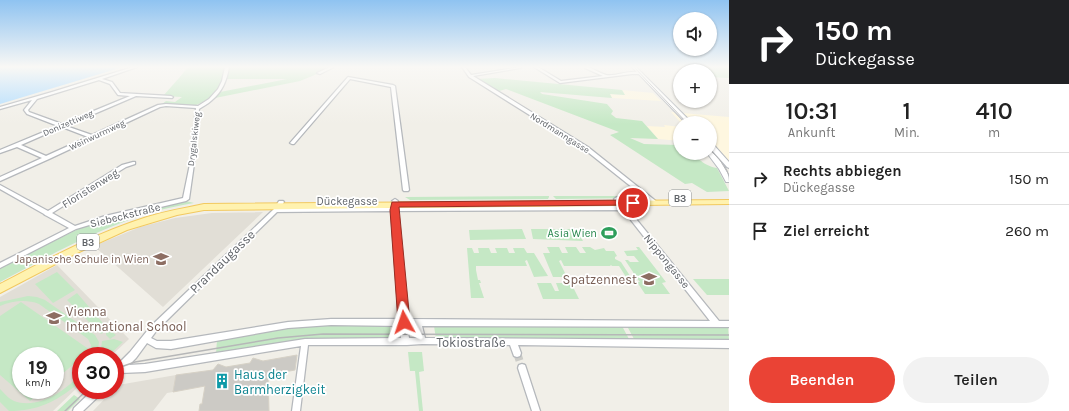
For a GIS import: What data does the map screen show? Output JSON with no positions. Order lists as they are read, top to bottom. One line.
{"streets":{"main road":["B3","Dückegasse","Siebeckstraße"],"street":["Donizettiweg","Nordmanngasse","Weinwurmweg","Drygalskiweg","Floristenweg","Prandaugasse","Nippongasse","Tokiostraße"]},"crossings":[["Nordmanngasse","Dückegasse"],["Weinwurmweg","Drygalskiweg"],["Drygalskiweg","Siebeckstraße"],["Dückegasse","Siebeckstraße"],["Dückegasse","Prandaugasse"],["Dückegasse","Nippongasse"],["Prandaugasse","Tokiostraße"],["Nippongasse","Tokiostraße"]],"places":{"sports":["Asia Wien"],"school or university":["Japanische Schule in Wien","Spatzennest","Vienna International School"],"building":["Haus der Barmherzigkeit"]},"page":{"turn":["150 m","Dückegasse"],"map_buttons":["+","−"],"eta":["10:31","Ankunft","1","Min.","410","m"],"list":[{"name":"Rechts abbiegen","note":"Dückegasse","value":"150 m"},{"name":"Ziel erreicht","value":"260 m"}],"speed":"19 km/h","limit":"30","buttons":["Beenden","Teilen"]}}
